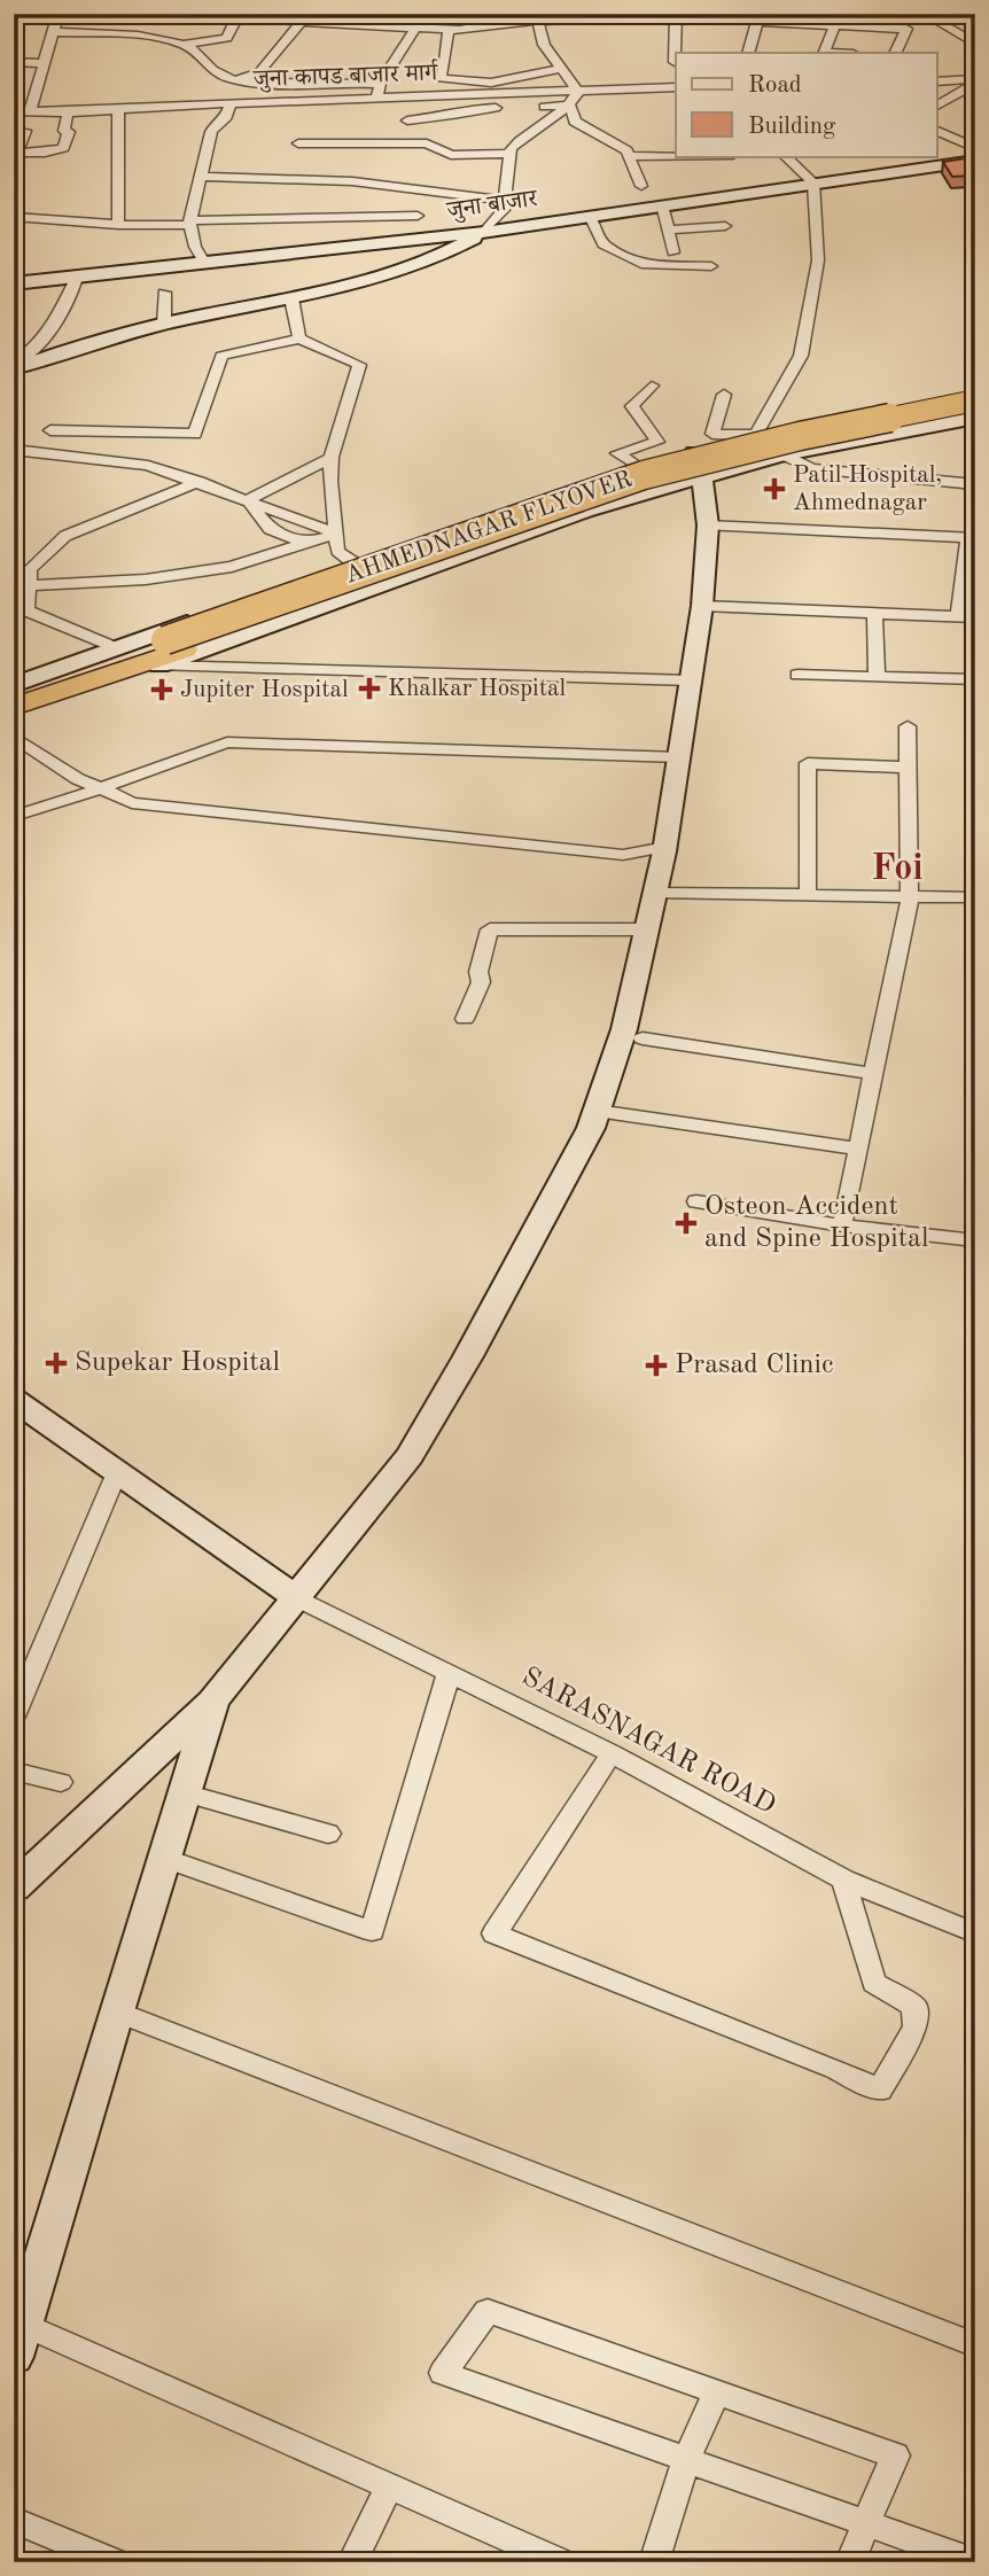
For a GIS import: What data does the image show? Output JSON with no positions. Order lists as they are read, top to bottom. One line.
{"streets":{"highway":["AHMEDNAGAR FLYOVER"],"street":["जुना कापड बाजार मार्ग","जुना बाजार","SARASNAGAR ROAD"]},"districts":["Foi"],"places":{"health":["Patil Hospital, Ahmednagar","Khalkar Hospital","Jupiter Hospital","Osteon Accident and Spine Hospital","Supekar Hospital","Prasad Clinic"]},"legend":["Road","Building"]}
